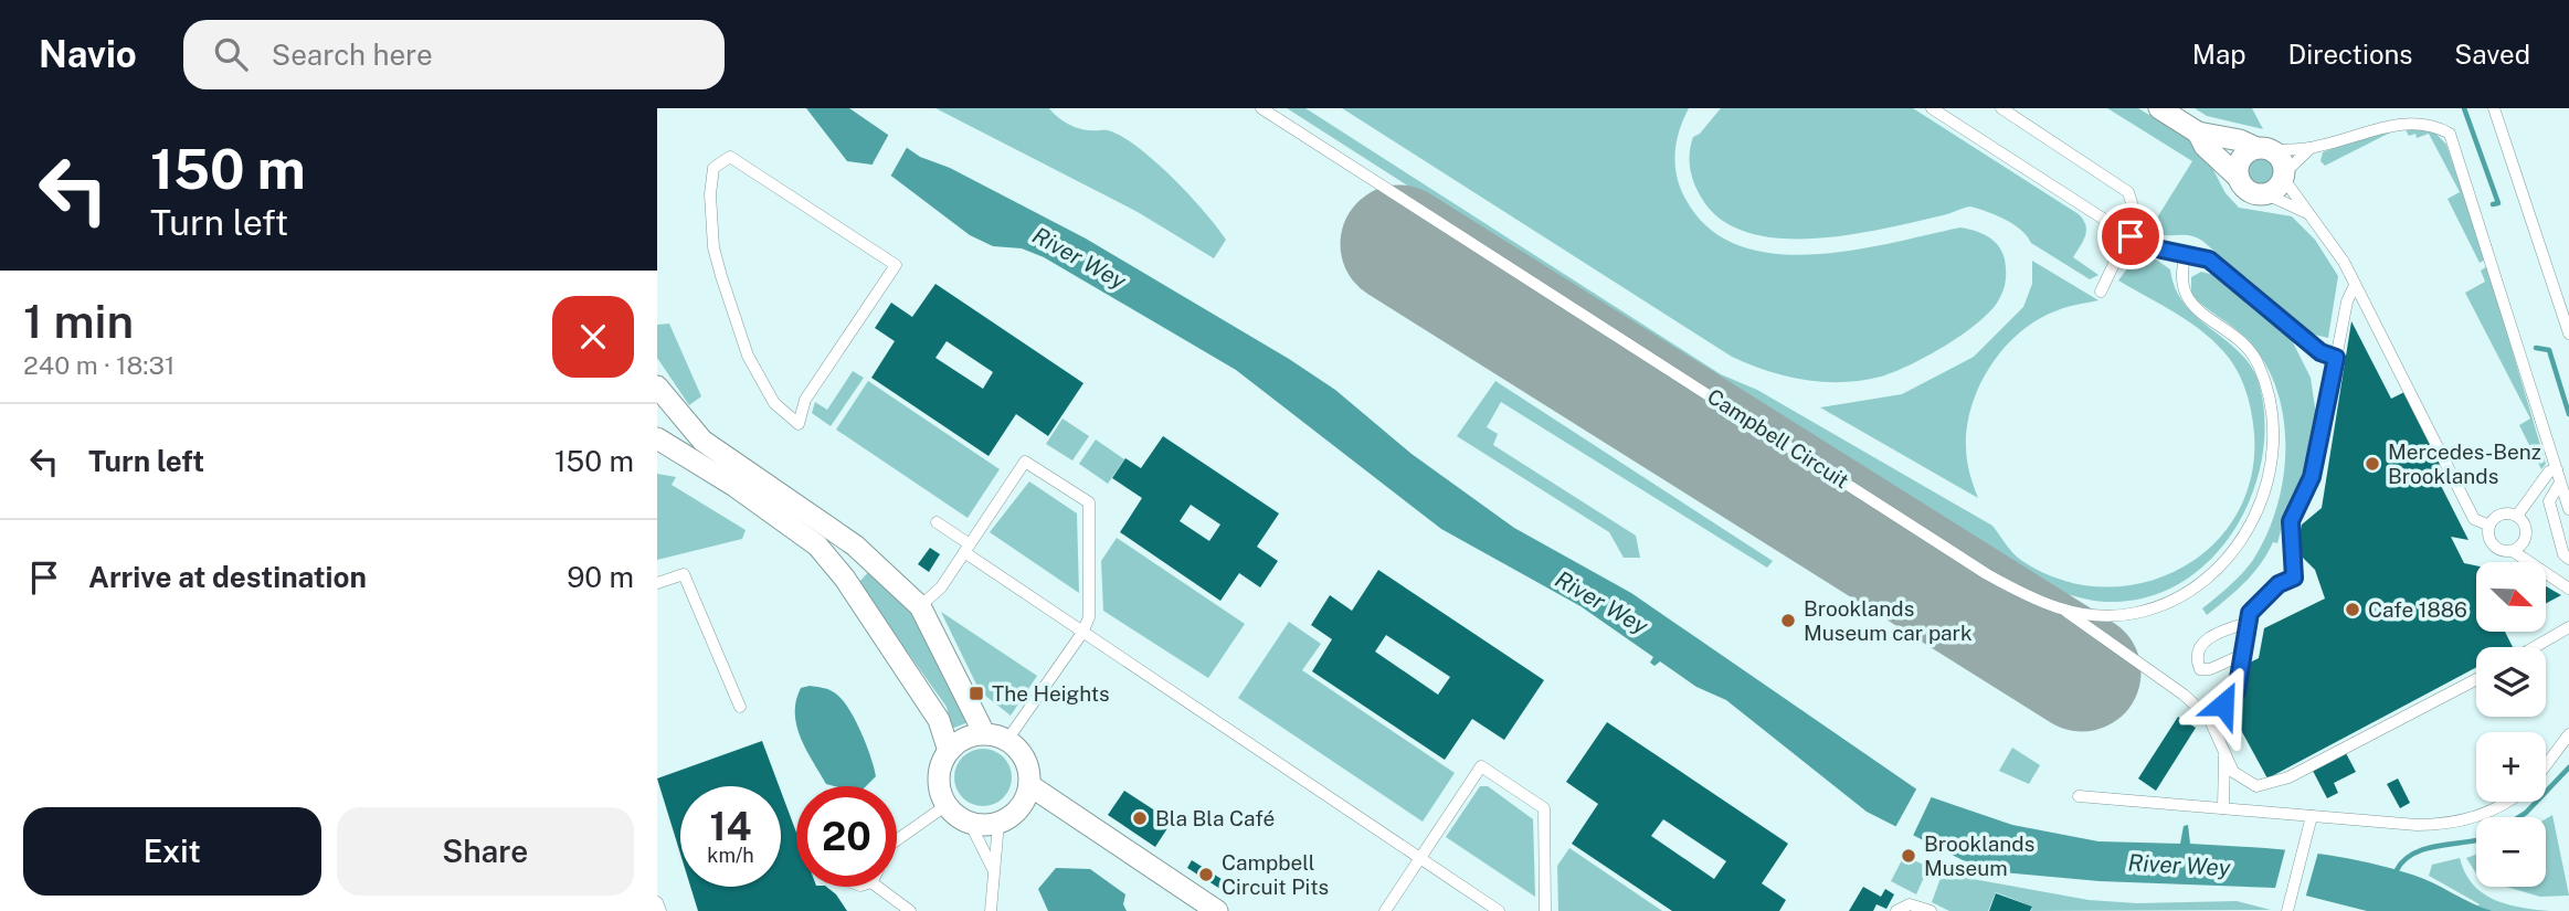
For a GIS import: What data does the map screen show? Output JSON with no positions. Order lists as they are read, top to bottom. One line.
{"streets":{"lane":["Campbell Circuit"]},"water":["River Wey"],"places":{"other":["Mercedes-Benz Brooklands","Cafe 1886","Brooklands Museum car park","Bla Bla Café","Brooklands Museum","Campbell Circuit Pits"],"transit":["The Heights"]},"north":"bottom right","page":{"header":"Navio","search":"Search here","nav":["Map","Directions","Saved"],"turn":["150 m","Turn left"],"heading":["1 min","240 m · 18:31"],"list":[{"name":"Turn left","value":"150 m"},{"name":"Arrive at destination","value":"90 m"}],"map_buttons":["+","−"],"speed":"14 km/h","limit":"20","buttons":["Exit","Share"]}}
